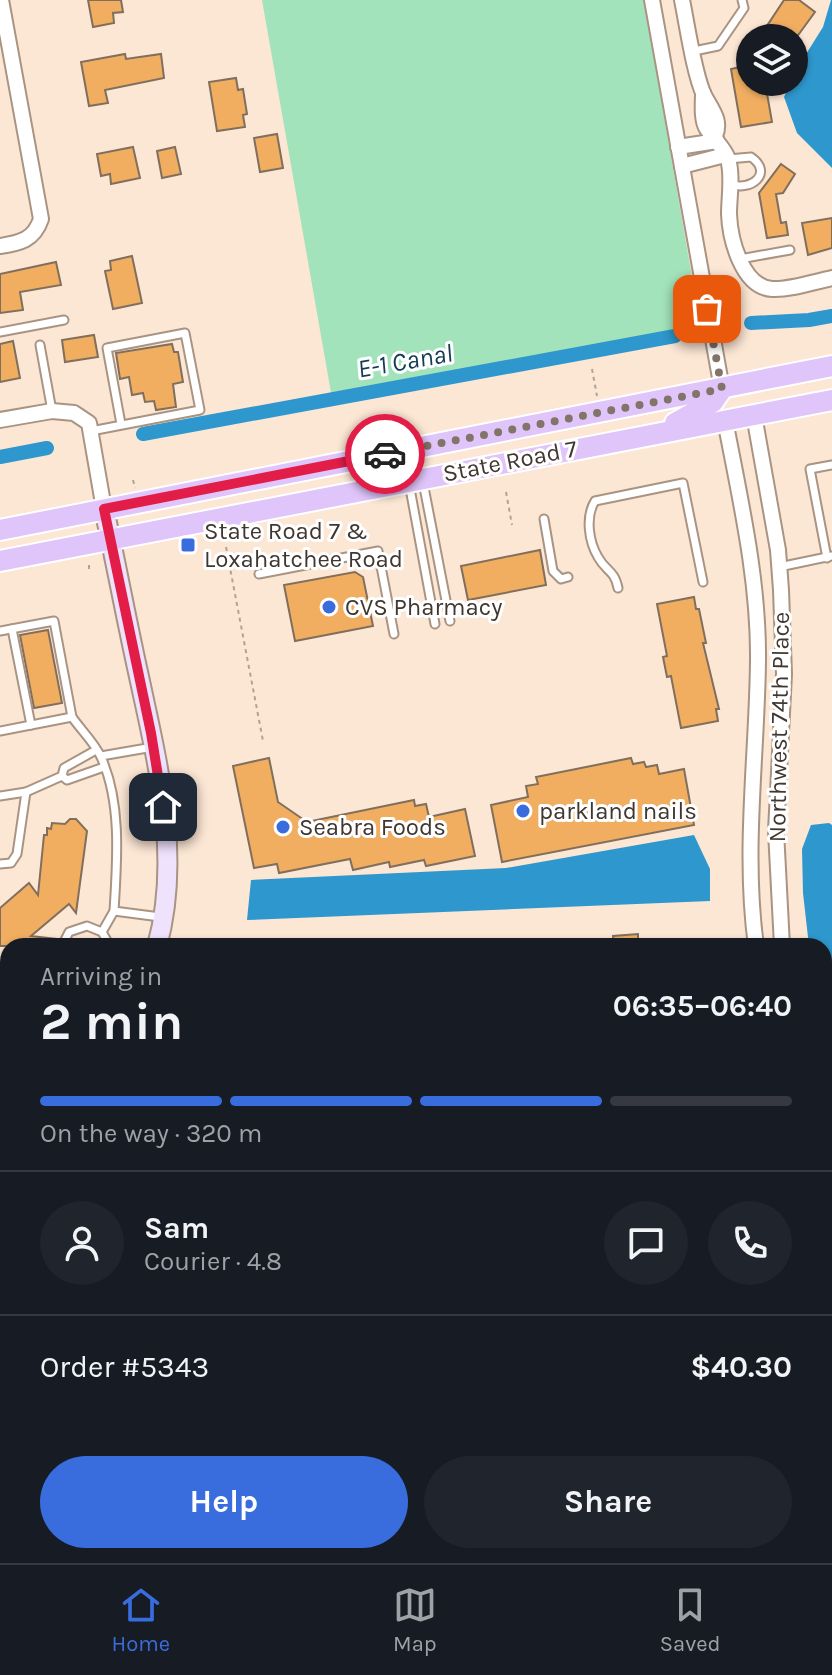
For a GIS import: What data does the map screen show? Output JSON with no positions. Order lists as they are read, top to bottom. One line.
{"streets":{"main road":["State Road 7"],"street":["Northwest 74th Place"]},"crossings":[["State Road 7","Northwest 74th Place"]],"water":["E-1 Canal"],"places":{"transit":["State Road 7 & Loxahatchee Road"],"other":["CVS Pharmacy","parkland nails","Seabra Foods"]},"page":{"heading":["2 min","Arriving in","06:35–06:40"],"panel":["Sam","Courier · 4.8","Order #5343","$40.30"],"bar":"On the way · 320 m","buttons":["Help","Share"],"tabs":["Home","Map","Saved"]}}
